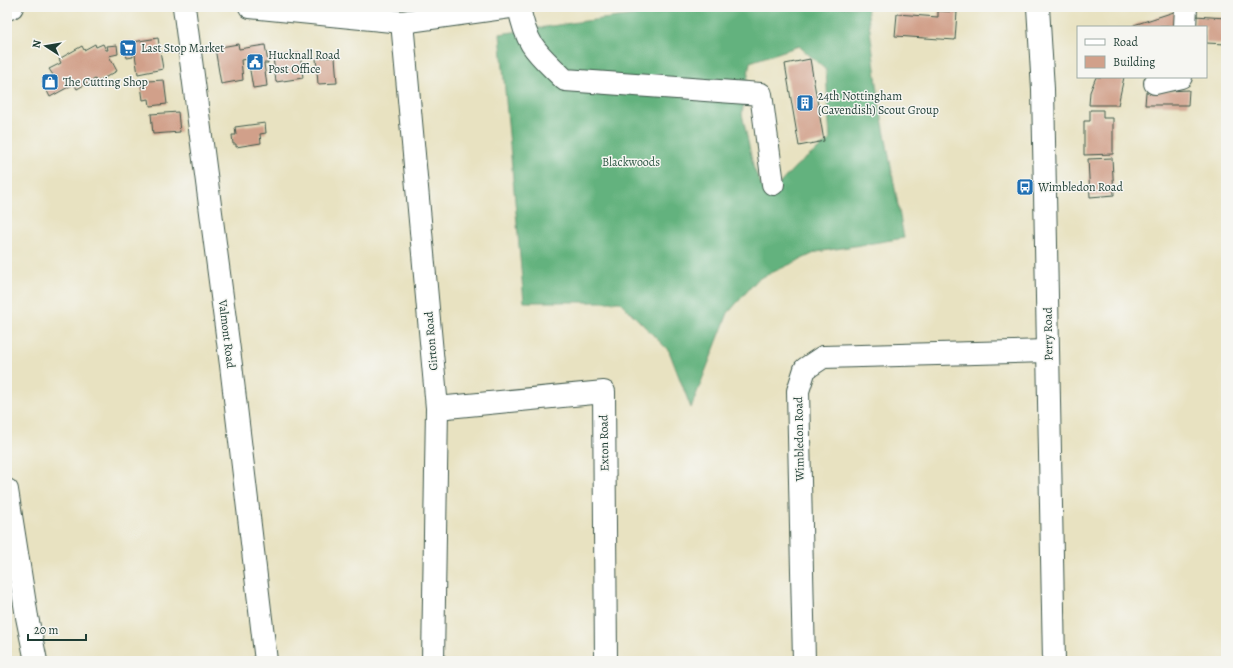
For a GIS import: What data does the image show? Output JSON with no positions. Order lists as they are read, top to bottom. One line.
{"streets":{"main road":["Valmont Road","Perry Road","Girton Road","Wimbledon Road","Exton Road"]},"crossings":[["Perry Road","Wimbledon Road"],["Girton Road","Exton Road"]],"parks":["Blackwoods"],"places":{"supermarket":["Last Stop Market"],"public building":["Hucknall Road Post Office"],"shop":["The Cutting Shop"],"building":["24th Nottingham (Cavendish) Scout Group"],"bus stop":["Wimbledon Road"]},"legend":["Road","Building"],"scale_bar":"20 m","north":"left"}
